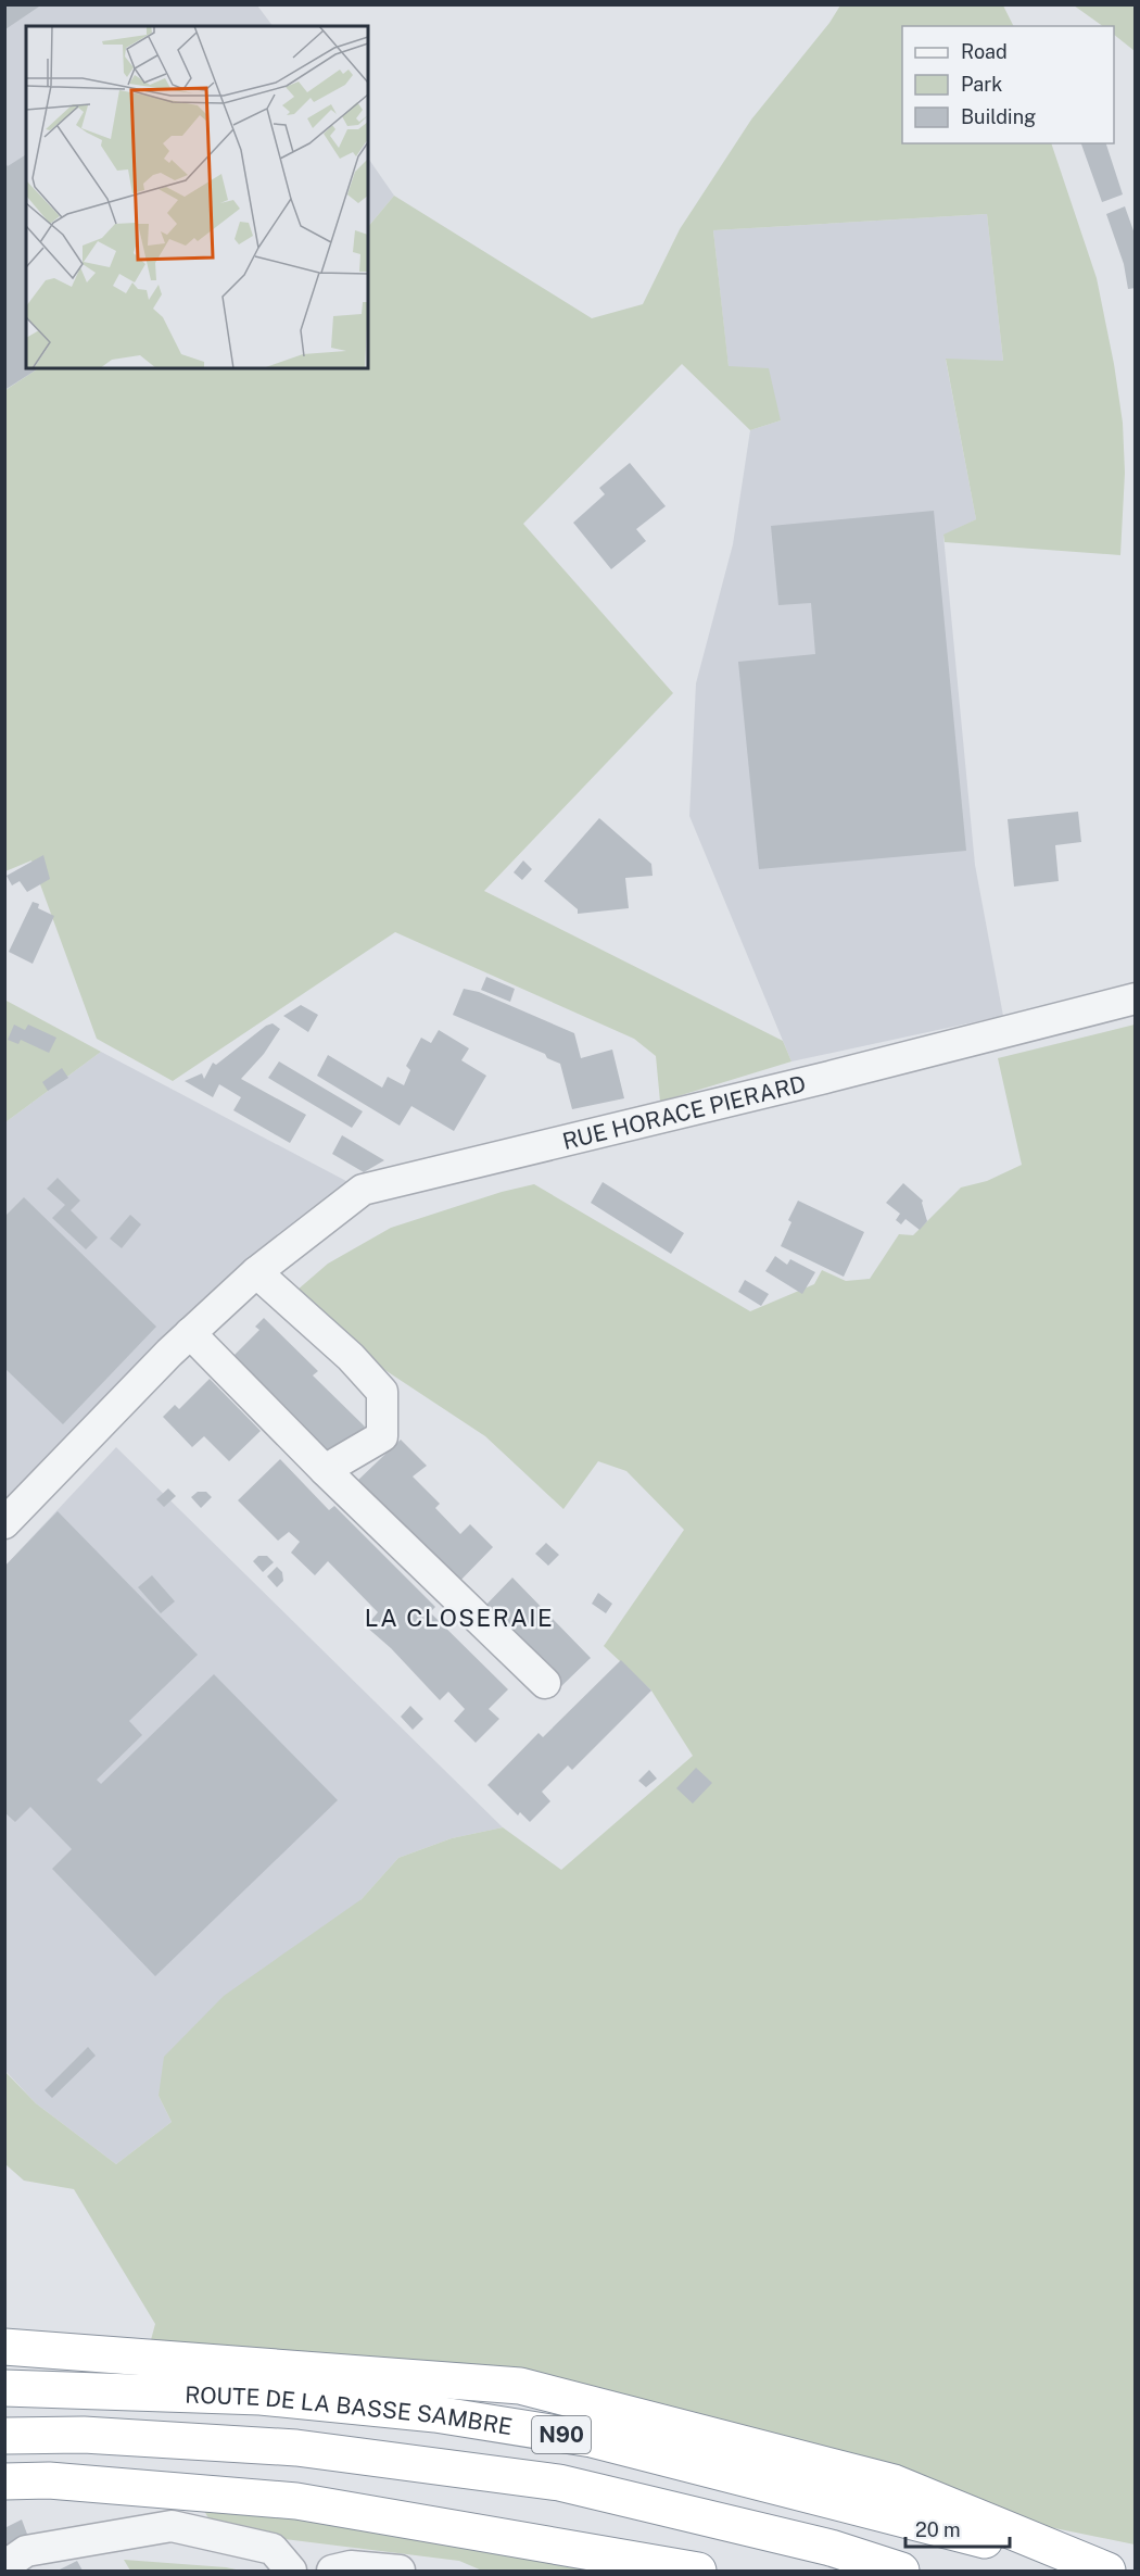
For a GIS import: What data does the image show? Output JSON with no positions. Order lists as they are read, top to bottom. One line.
{"streets":{"highway":["ROUTE DE LA BASSE SAMBRE","N90"],"street":["RUE HORACE PIERARD"]},"districts":["LA CLOSERAIE"],"legend":["Road","Park","Building"],"scale_bar":"20 m"}
